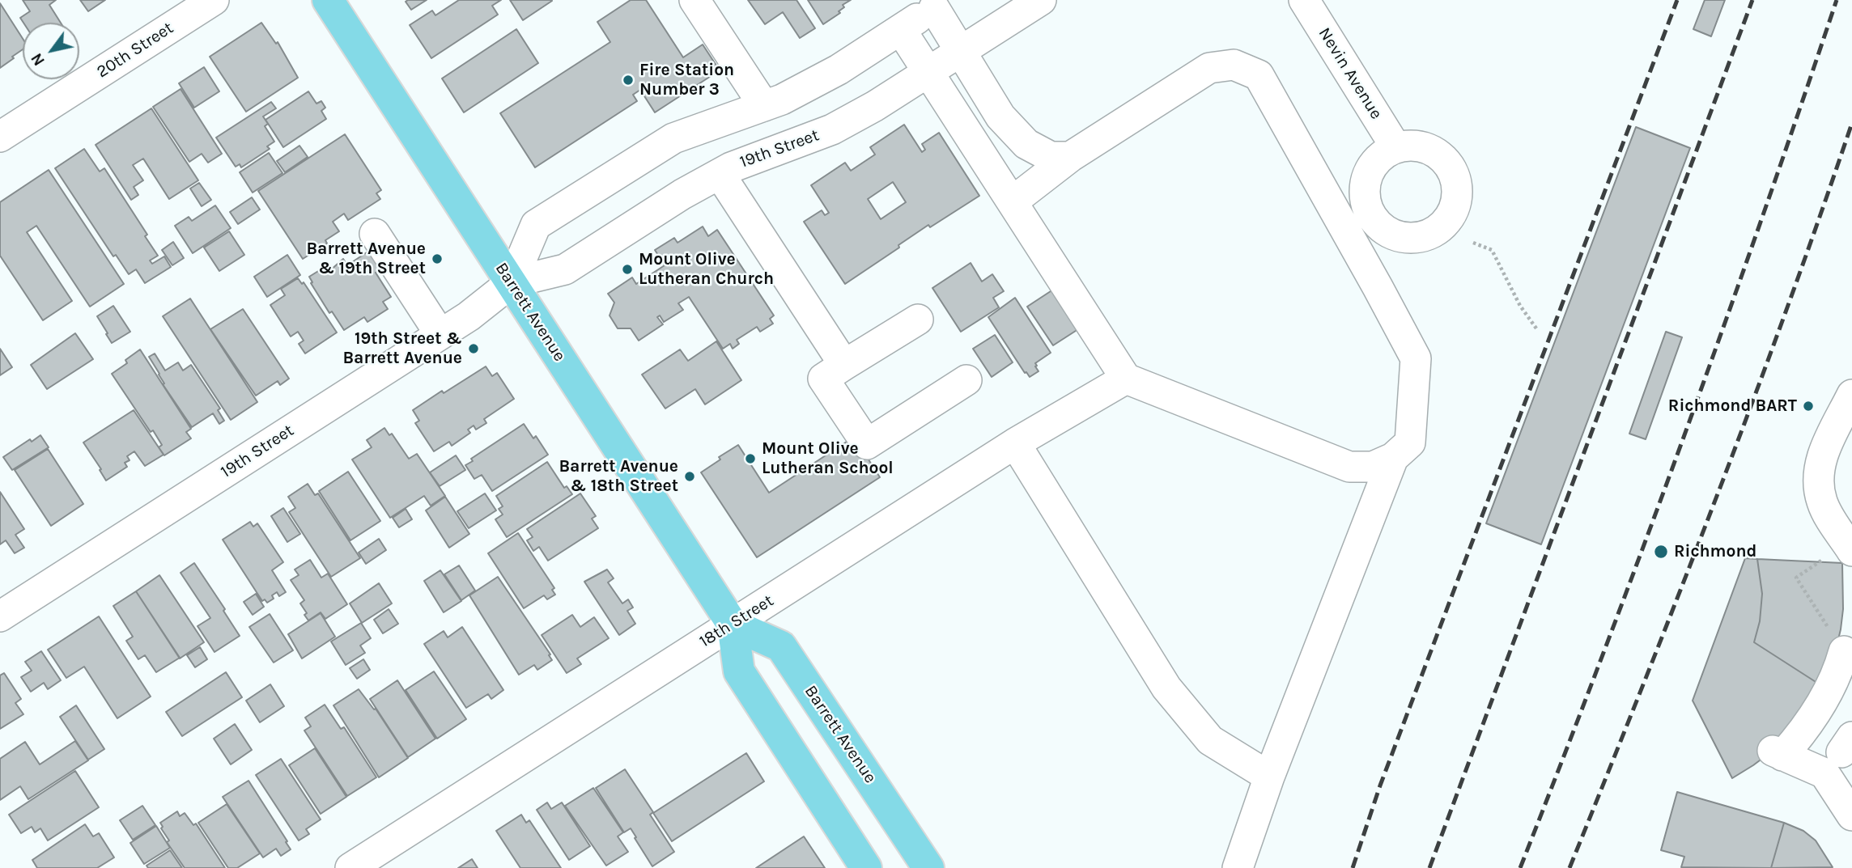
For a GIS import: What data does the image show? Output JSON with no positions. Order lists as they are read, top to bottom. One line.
{"streets":{"main road":["Barrett Avenue"],"street":["20th Street","Nevin Avenue","19th Street","18th Street"]},"crossings":[["19th Street","Barrett Avenue"],["Barrett Avenue","18th Street"]],"places":["Fire Station Number 3","Barrett Avenue & 19th Street","Mount Olive Lutheran Church","19th Street & Barrett Avenue","Richmond BART","Mount Olive Lutheran School","Barrett Avenue & 18th Street","Richmond"],"north":"bottom left"}
